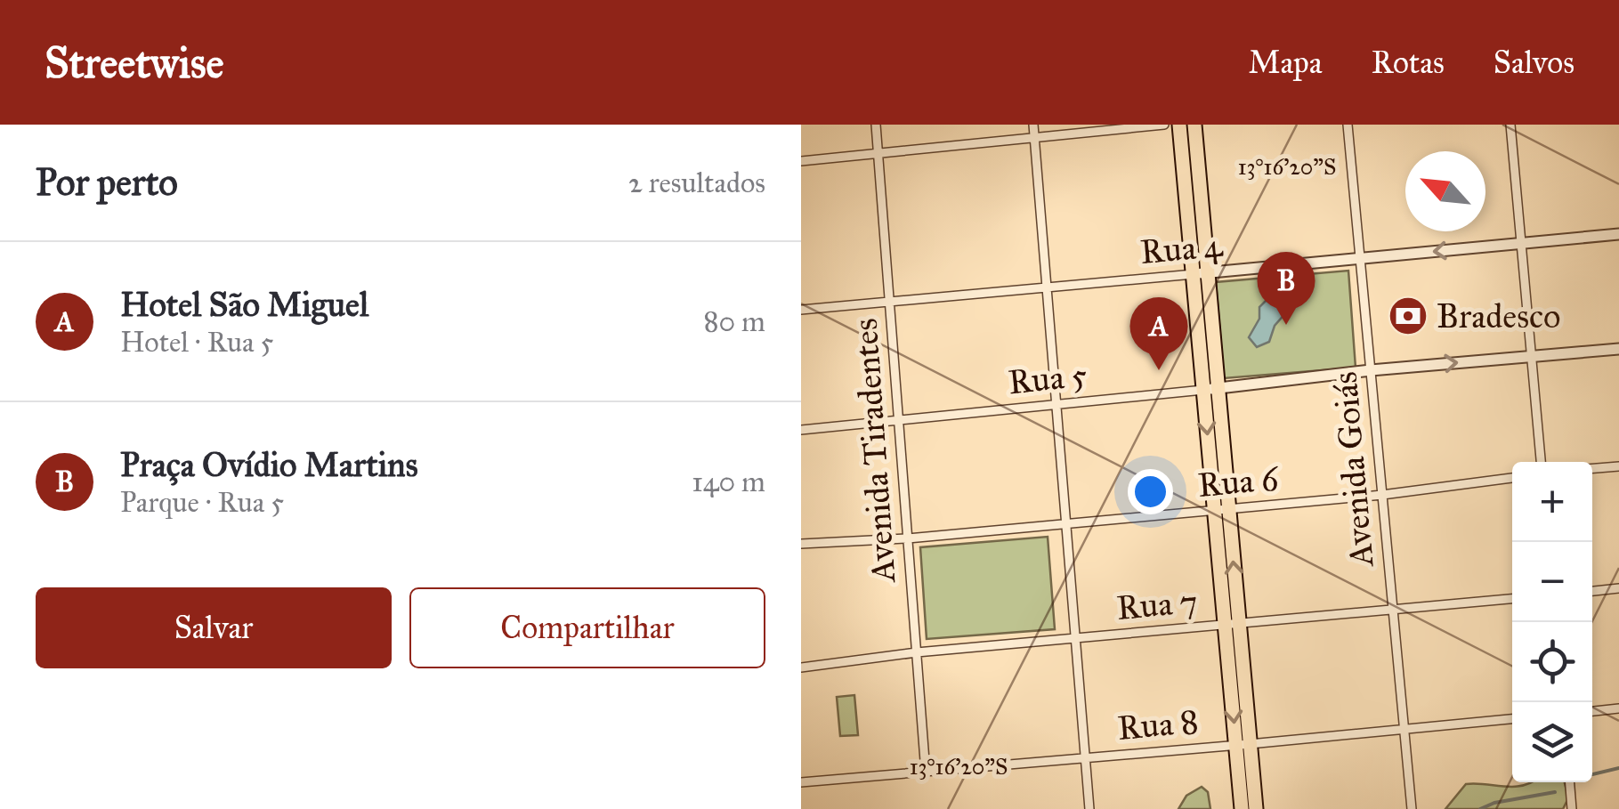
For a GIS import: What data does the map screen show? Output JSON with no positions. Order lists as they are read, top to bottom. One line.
{"streets":{"street":["Rua 4","Rua 5","Avenida Tiradentes","Avenida Goiás","Rua 6","Rua 7","Rua 8"]},"crossings":[["Rua 4","Avenida Tiradentes"],["Rua 4","Avenida Goiás"],["Rua 5","Avenida Tiradentes"],["Rua 5","Avenida Goiás"],["Avenida Tiradentes","Rua 6"],["Avenida Tiradentes","Rua 7"],["Avenida Tiradentes","Rua 8"],["Avenida Goiás","Rua 6"],["Avenida Goiás","Rua 7"],["Avenida Goiás","Rua 8"]],"places":{"bank":["Bradesco"]},"north":"top left","page":{"header":"Streetwise","nav":["Mapa","Rotas","Salvos"],"heading":["Por perto","2 resultados"],"list":[{"mark":"A","name":"Hotel São Miguel","note":"Hotel · Rua 5","value":"80 m"},{"mark":"B","name":"Praça Ovídio Martins","note":"Parque · Rua 5","value":"140 m"}],"pins":["B","A"],"map_buttons":["+","−"],"buttons":["Salvar","Compartilhar"]},"coordinates":["13°16'20\"S"]}
